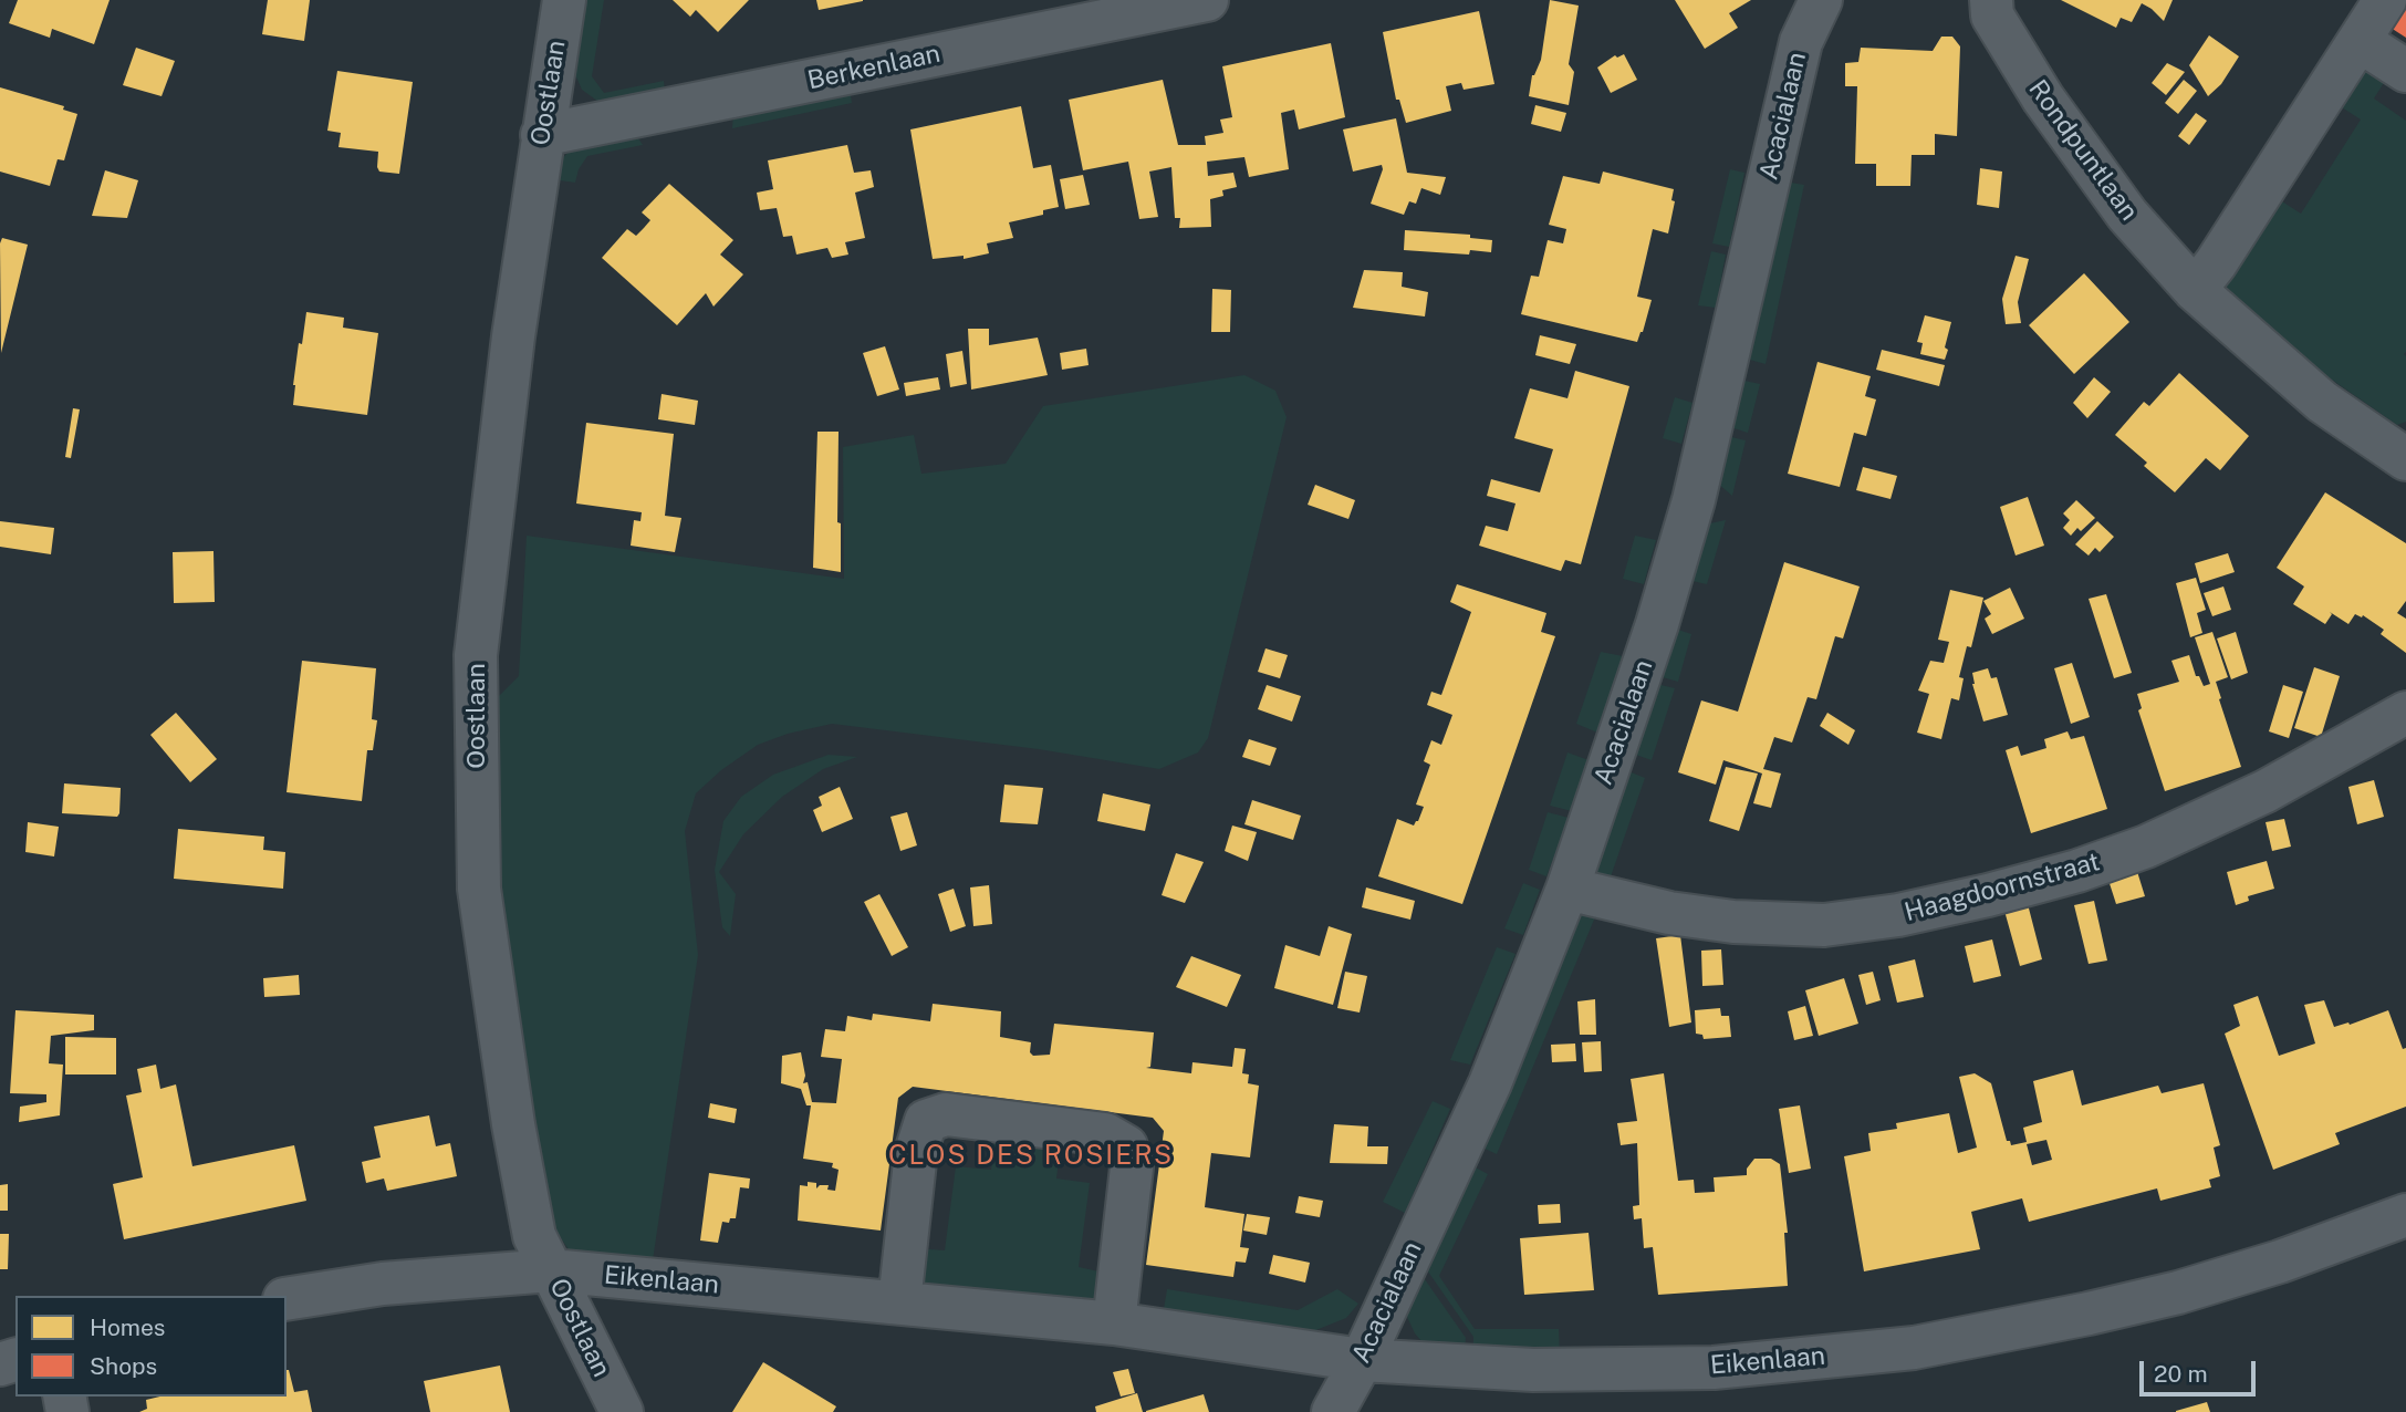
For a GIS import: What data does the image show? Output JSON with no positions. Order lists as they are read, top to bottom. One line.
{"streets":{"street":["Berkenlaan","Oostlaan","Acacialaan","Rondpuntlaan","Haagdoornstraat","Eikenlaan"]},"crossings":[["Berkenlaan","Oostlaan"],["Oostlaan","Eikenlaan"],["Acacialaan","Haagdoornstraat"],["Acacialaan","Eikenlaan"]],"districts":["CLOS DES ROSIERS"],"legend":["Homes","Shops"],"scale_bar":"20 m"}
